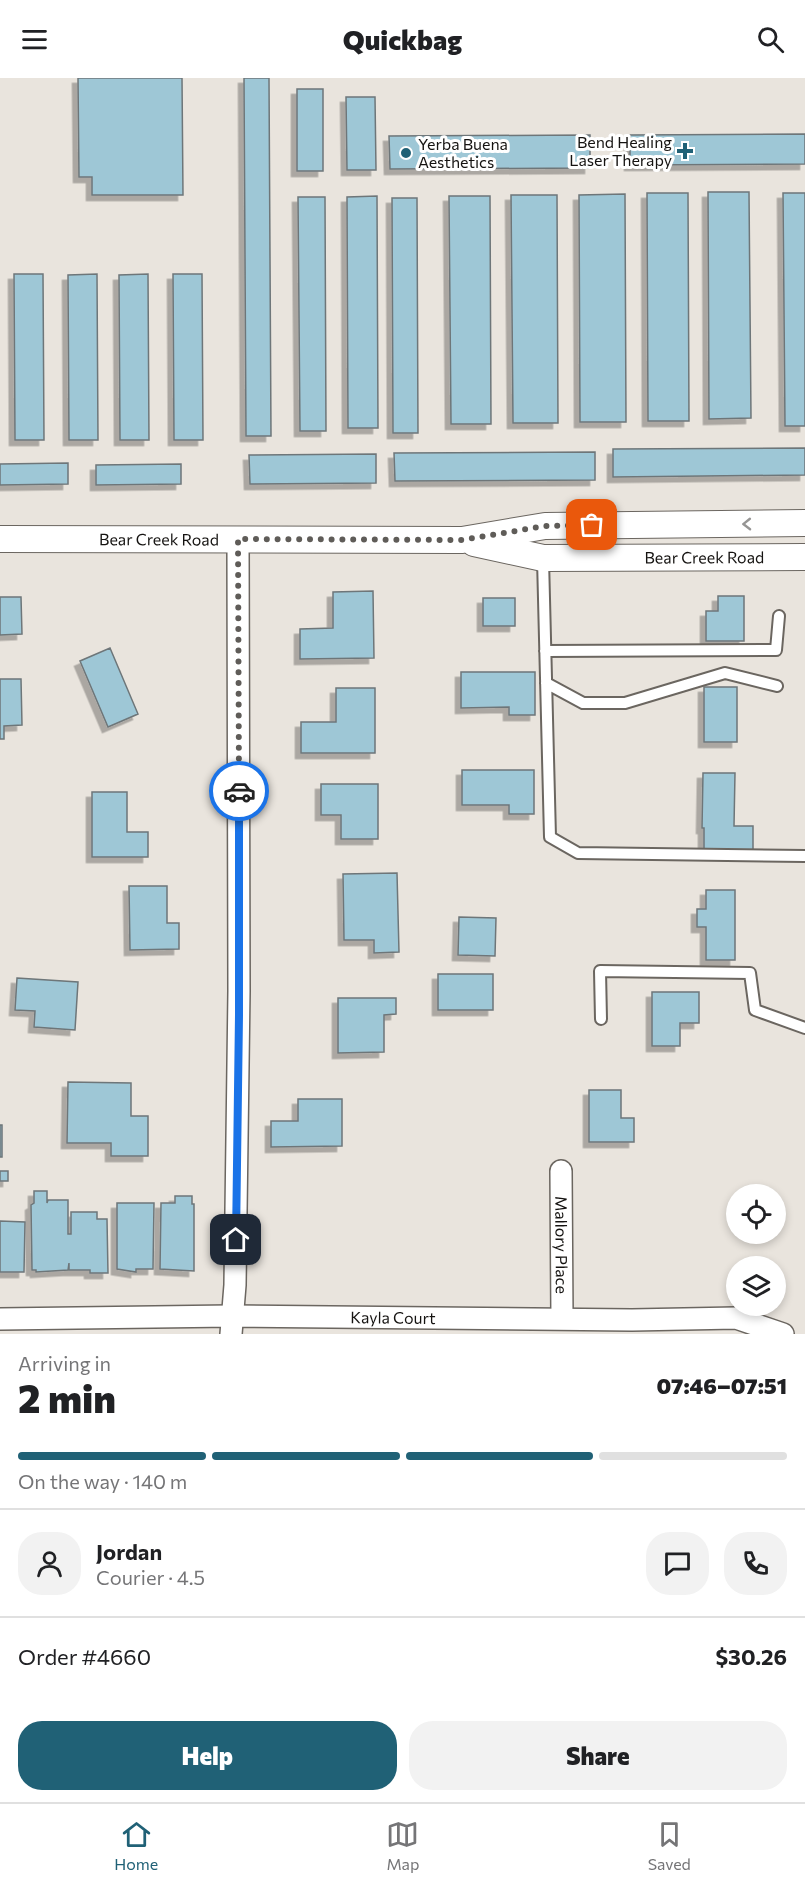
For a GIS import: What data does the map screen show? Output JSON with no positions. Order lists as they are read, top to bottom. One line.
{"streets":{"street":["Bear Creek Road","Mallory Place","Kayla Court"]},"crossings":[["Mallory Place","Kayla Court"]],"places":{"health":["Bend Healing Laser Therapy"],"other":["Yerba Buena Aesthetics"]},"page":{"header":"Quickbag","heading":["2 min","Arriving in","07:46–07:51"],"panel":["Jordan","Courier · 4.5","Order #4660","$30.26"],"bar":"On the way · 140 m","buttons":["Help","Share"],"tabs":["Home","Map","Saved"]}}
